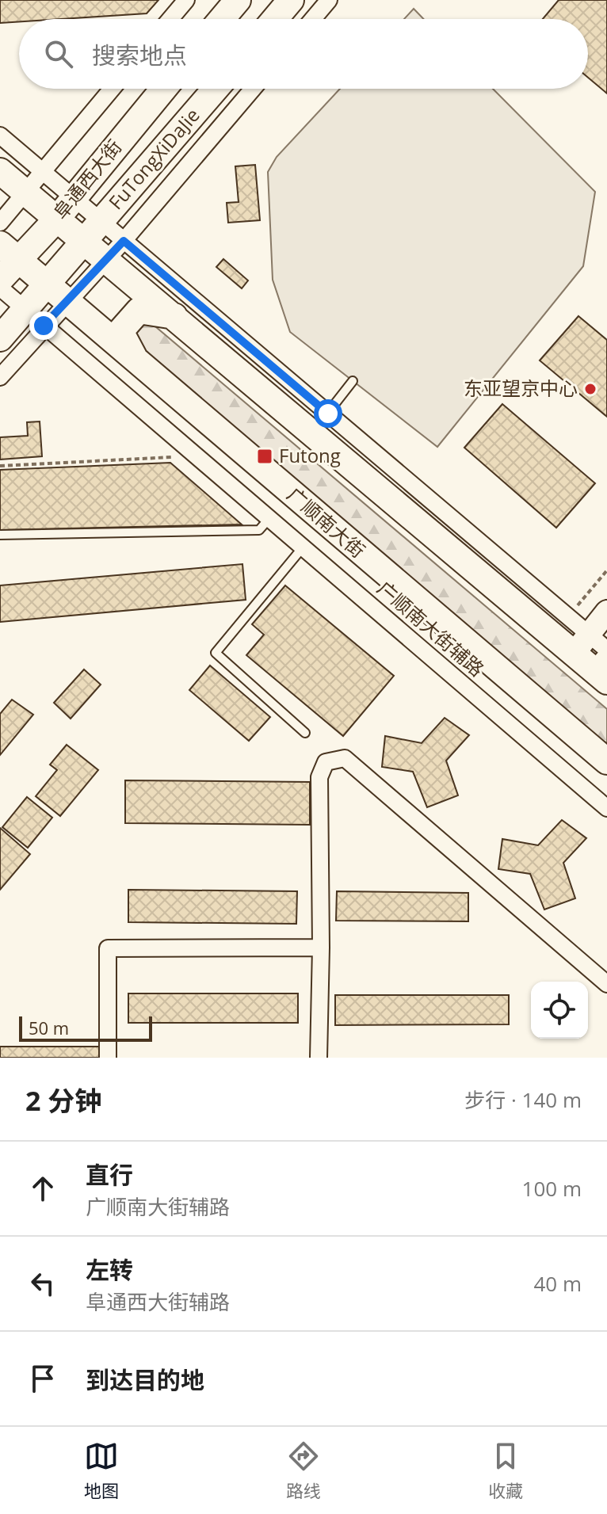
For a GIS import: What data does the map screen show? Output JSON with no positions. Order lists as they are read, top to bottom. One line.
{"streets":{"main road":["FuTongXiDaJie","阜通西大街","广顺南大街"],"street":["广顺南大街辅路"]},"crossings":[["FuTongXiDaJie","阜通西大街"],["阜通西大街","广顺南大街"],["阜通西大街","广顺南大街辅路"]],"places":{"other":["东亚望京中心"],"transit":["Futong"]},"scale_bar":"50 m","page":{"search":"搜索地点","scale":"50 m","heading":["2 分钟","步行 · 140 m"],"list":[["直行","广顺南大街辅路","100 m"],["左转","阜通西大街辅路","40 m"],"到达目的地"],"nav":["地图","路线","收藏"]}}
